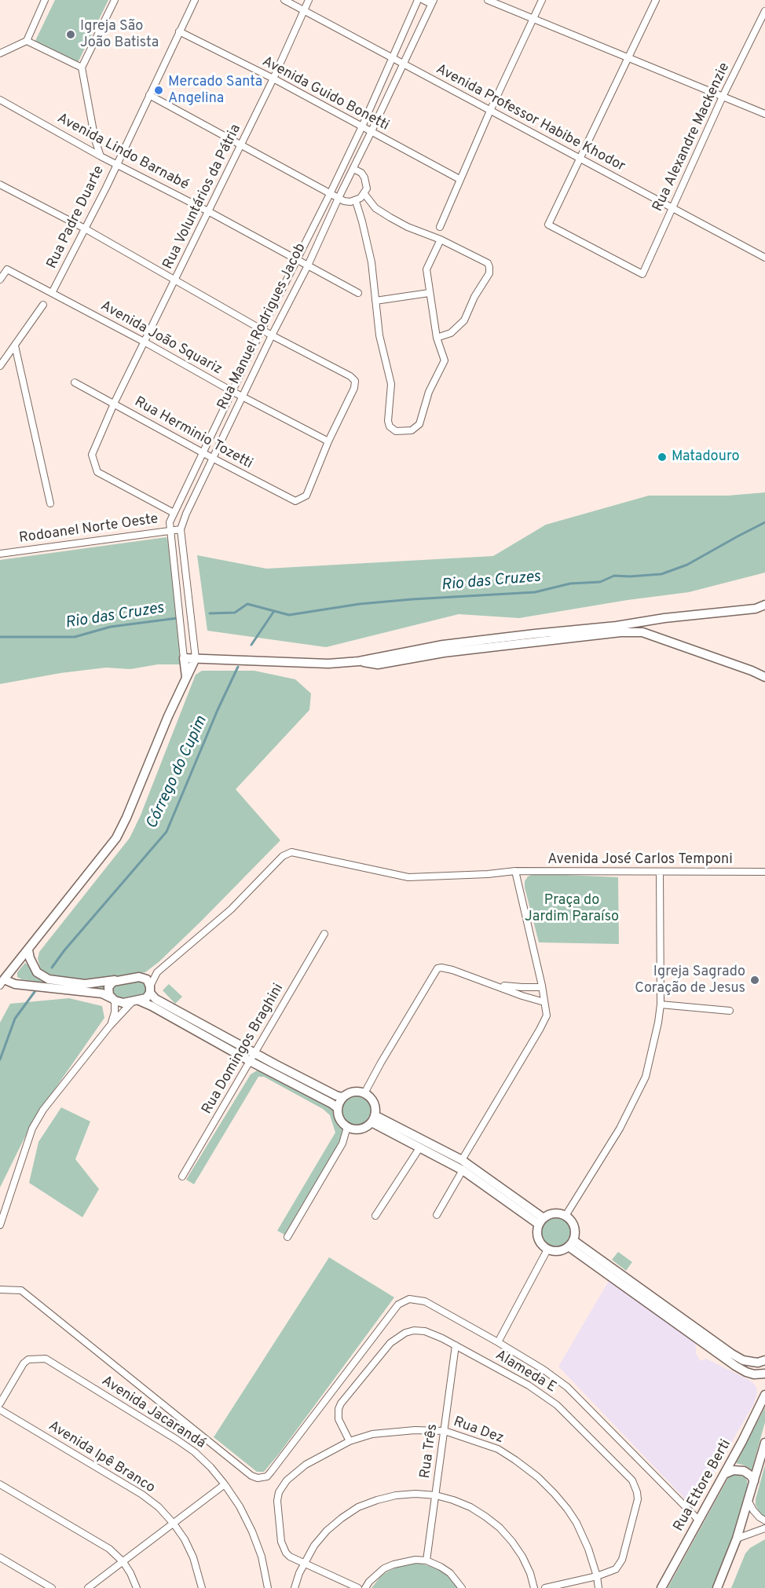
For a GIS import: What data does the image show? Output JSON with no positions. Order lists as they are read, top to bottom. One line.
{"streets":{"street":["Avenida Guido Bonetti","Avenida Professor Habibe Khodor","Rua Alexandre Mackenzie","Avenida Lindo Barnabé","Rua Voluntários da Pátria","Rua Padre Duarte","Rua Manuel Rodrigues Jacob","Avenida João Squariz","Rua Herminio Tozetti","Rodoanel Norte Oeste","Avenida José Carlos Temponi","Rua Domingos Braghini","Alameda E","Avenida Jacarandá","Rua Dez","Rua Três","Avenida Ipê Branco","Rua Ettore Berti"]},"crossings":[["Avenida Guido Bonetti","Rua Voluntários da Pátria"],["Avenida Guido Bonetti","Rua Padre Duarte"],["Avenida Guido Bonetti","Rua Manuel Rodrigues Jacob"],["Avenida Professor Habibe Khodor","Rua Alexandre Mackenzie"],["Avenida Professor Habibe Khodor","Rua Voluntários da Pátria"],["Avenida Professor Habibe Khodor","Rua Manuel Rodrigues Jacob"],["Avenida Lindo Barnabé","Rua Voluntários da Pátria"],["Avenida Lindo Barnabé","Rua Padre Duarte"],["Avenida Lindo Barnabé","Rua Manuel Rodrigues Jacob"],["Rua Voluntários da Pátria","Rua Manuel Rodrigues Jacob"],["Rua Voluntários da Pátria","Avenida João Squariz"],["Rua Voluntários da Pátria","Rua Herminio Tozetti"],["Rua Padre Duarte","Avenida João Squariz"],["Rua Manuel Rodrigues Jacob","Avenida João Squariz"],["Rua Manuel Rodrigues Jacob","Rua Herminio Tozetti"],["Rua Manuel Rodrigues Jacob","Rodoanel Norte Oeste"],["Avenida João Squariz","Rua Herminio Tozetti"],["Alameda E","Rua Dez"],["Alameda E","Rua Três"],["Rua Dez","Rua Três"]],"water":["Rio das Cruzes","Córrego do Cupim"],"parks":["Praça do Jardim Paraíso"],"places":["Igreja São João Batista","Mercado Santa Angelina","Matadouro","Igreja Sagrado Coração de Jesus"]}
